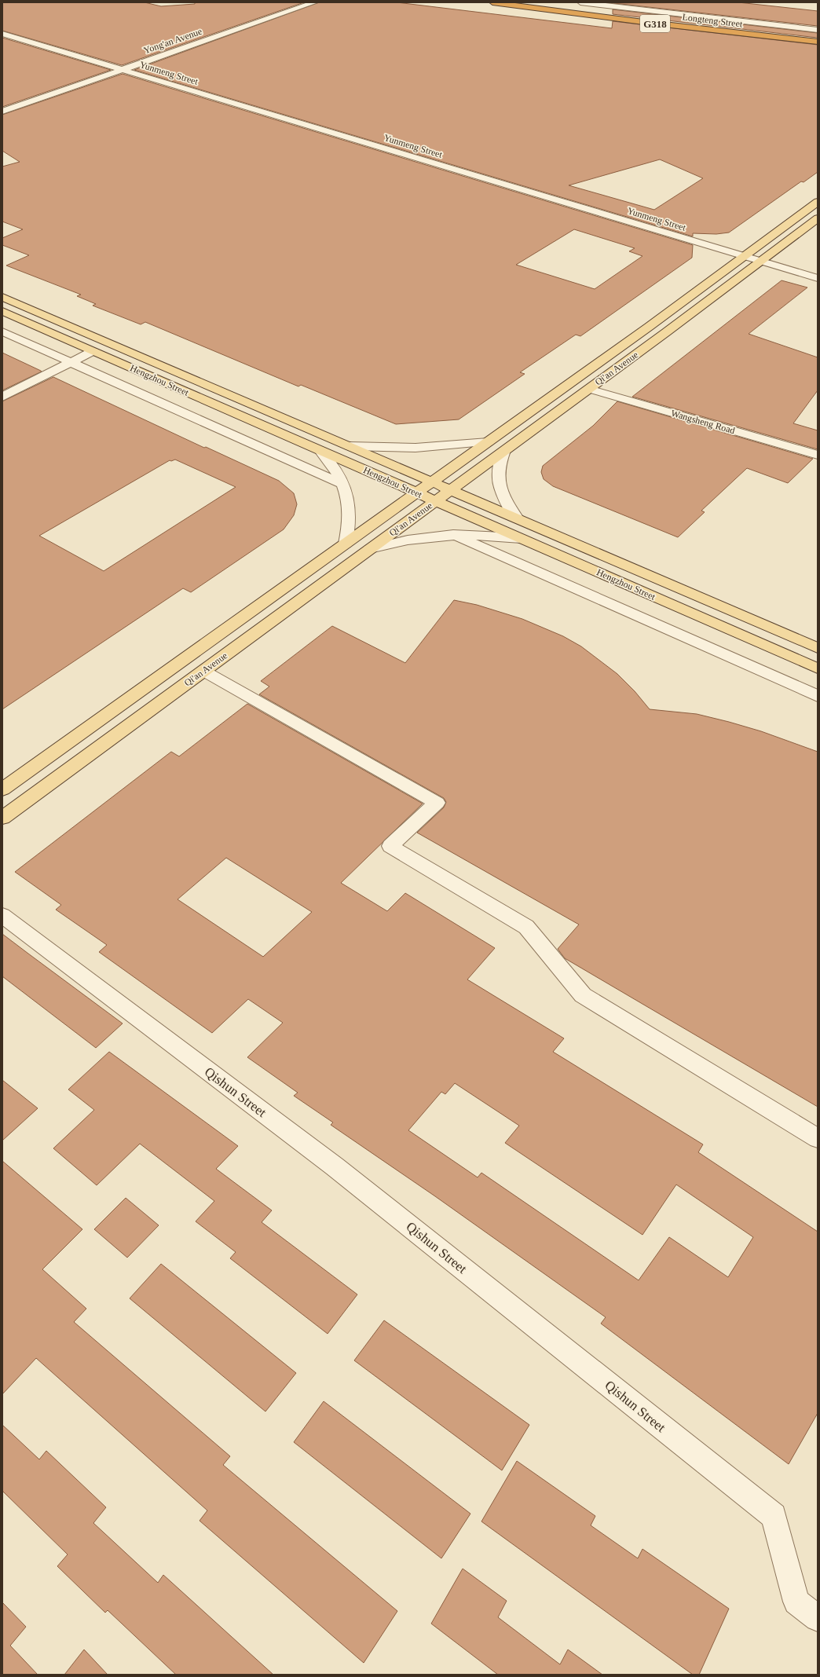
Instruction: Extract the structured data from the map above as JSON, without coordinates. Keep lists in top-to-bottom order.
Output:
{
  "streets": {
    "highway": ["Longteng Street", "G318"],
    "main road": ["Qi'an Avenue", "Hengzhou Street"],
    "street": [
      "Yong'an Avenue",
      "Yunmeng Street",
      "Wangsheng Road",
      "Qishun Street"
    ]
  },
  "crossings": [
    ["Yong'an Avenue", "Yunmeng Street"],
    ["Yunmeng Street", "Qi'an Avenue"],
    ["Qi'an Avenue", "Hengzhou Street"],
    ["Qi'an Avenue", "Wangsheng Road"]
  ]
}
